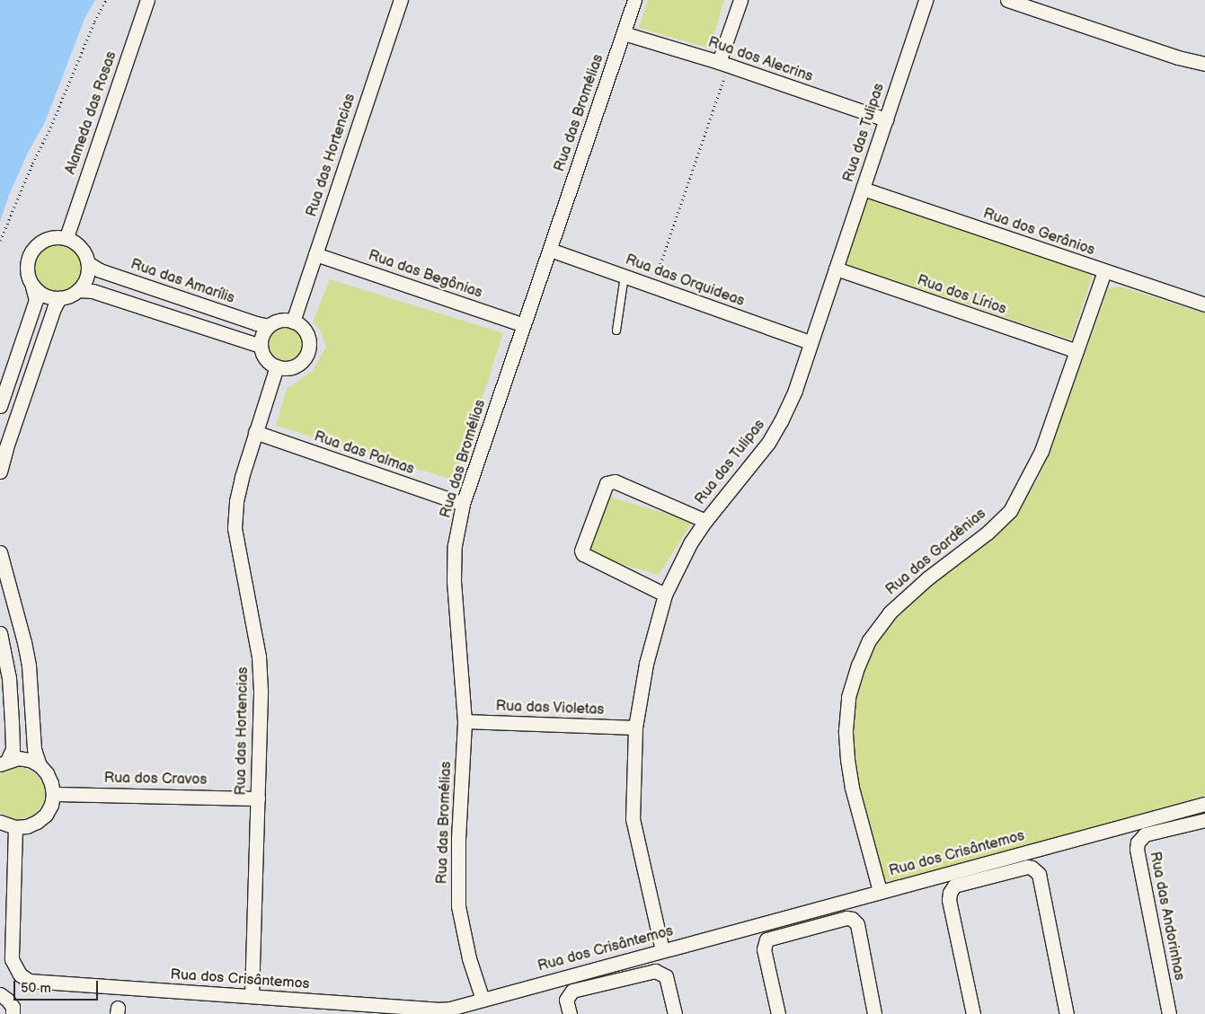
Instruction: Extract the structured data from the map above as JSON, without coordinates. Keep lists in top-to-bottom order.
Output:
{
  "streets": {
    "street": [
      "Rua dos Alecrins",
      "Alameda das Rosas",
      "Rua das Bromélias",
      "Rua das Tulipas",
      "Rua das Hortencias",
      "Rua dos Gerânios",
      "Rua das Begônias",
      "Rua das Orquideas",
      "Rua das Amarílis",
      "Rua dos Lírios",
      "Rua das Palmas",
      "Rua das Gardênias",
      "Rua das Violetas",
      "Rua dos Cravos",
      "Rua dos Crisântemos",
      "Rua das Andorinhas"
    ]
  },
  "crossings": [
    ["Rua dos Alecrins", "Rua das Bromélias"],
    ["Rua dos Alecrins", "Rua das Tulipas"],
    ["Alameda das Rosas", "Rua das Amarílis"],
    ["Rua das Bromélias", "Rua das Begônias"],
    ["Rua das Bromélias", "Rua das Orquideas"],
    ["Rua das Bromélias", "Rua das Palmas"],
    ["Rua das Bromélias", "Rua das Violetas"],
    ["Rua das Bromélias", "Rua dos Crisântemos"],
    ["Rua das Tulipas", "Rua dos Gerânios"],
    ["Rua das Tulipas", "Rua das Orquideas"],
    ["Rua das Tulipas", "Rua dos Lírios"],
    ["Rua das Tulipas", "Rua das Violetas"],
    ["Rua das Tulipas", "Rua dos Crisântemos"],
    ["Rua das Hortencias", "Rua das Begônias"],
    ["Rua das Hortencias", "Rua das Amarílis"],
    ["Rua das Hortencias", "Rua das Palmas"],
    ["Rua das Hortencias", "Rua dos Cravos"],
    ["Rua das Hortencias", "Rua dos Crisântemos"],
    ["Rua dos Gerânios", "Rua das Gardênias"],
    ["Rua dos Lírios", "Rua das Gardênias"],
    ["Rua das Gardênias", "Rua dos Crisântemos"]
  ],
  "scale_bar": "50 m"
}
